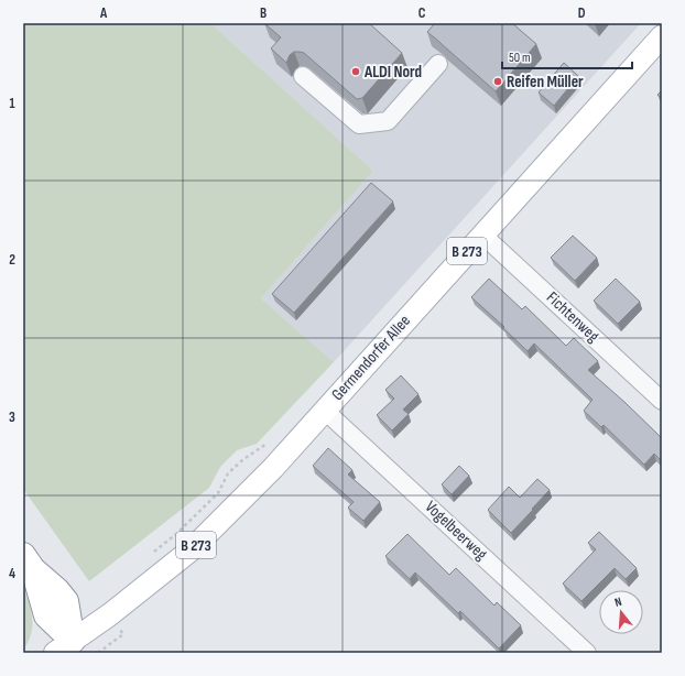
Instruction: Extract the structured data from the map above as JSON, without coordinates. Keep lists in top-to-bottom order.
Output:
{
  "streets": {
    "main road": ["B 273", "Germendorfer Allee"],
    "street": ["Fichtenweg", "Vogelbeerweg"]
  },
  "crossings": [
    ["Fichtenweg", "Germendorfer Allee"],
    ["Germendorfer Allee", "Vogelbeerweg"]
  ],
  "places": ["ALDI Nord", "Reifen Müller"],
  "scale_bar": "50 m",
  "north": "top",
  "grid": {
    "columns": [
      "A",
      "B",
      "C",
      "D"
    ],
    "rows": [
      "1",
      "2",
      "3",
      "4"
    ]
  }
}
